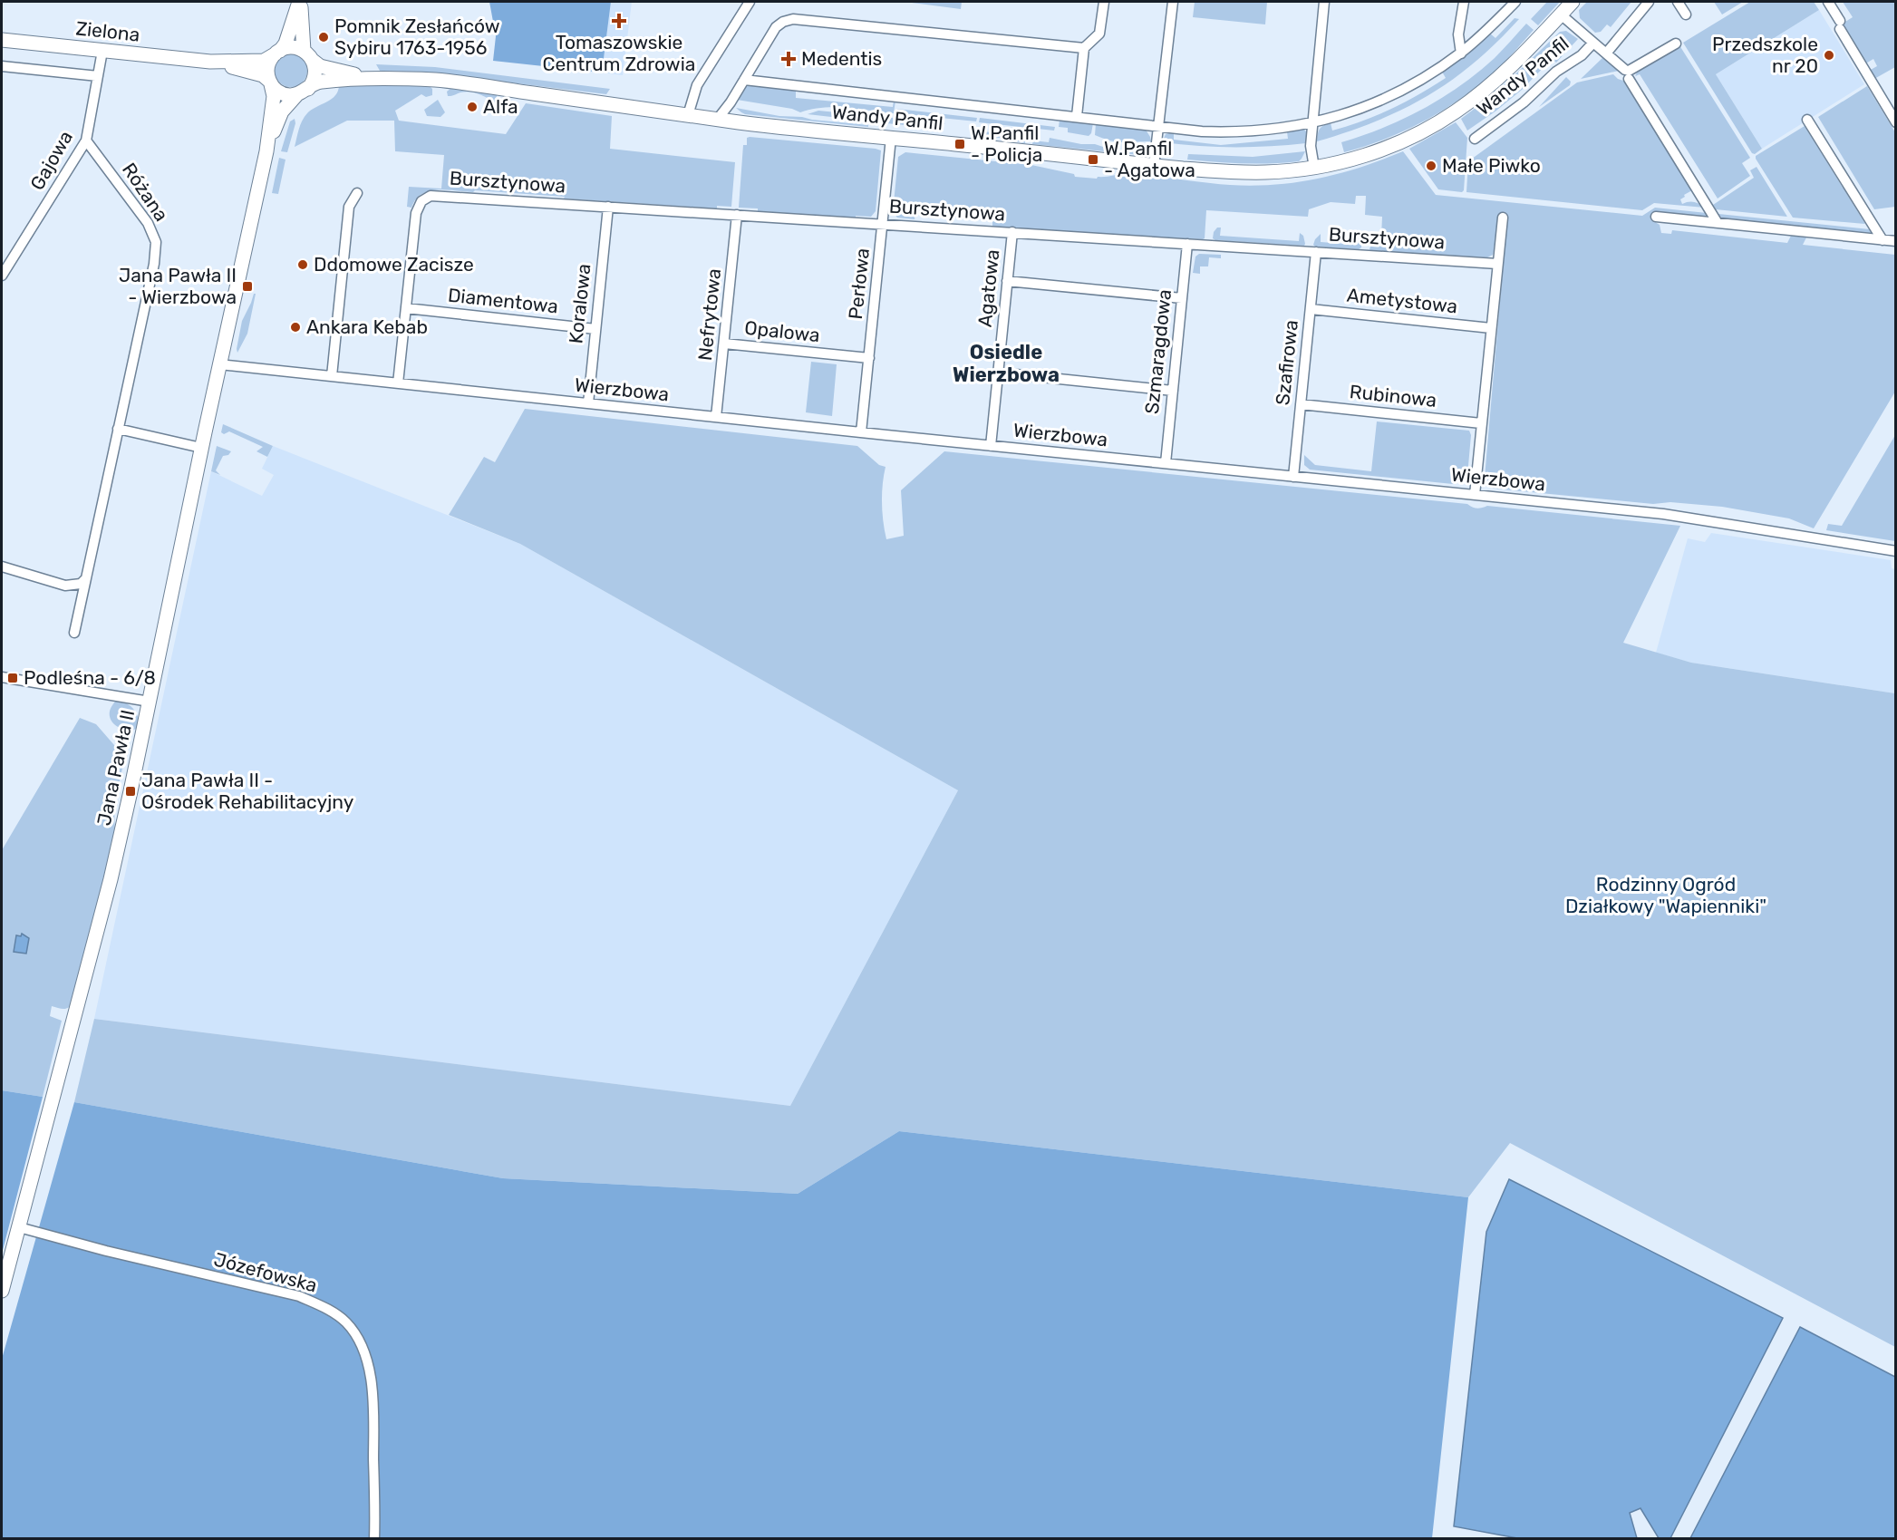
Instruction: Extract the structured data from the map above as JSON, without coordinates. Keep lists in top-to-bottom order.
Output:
{
  "streets": {
    "street": [
      "Zielona",
      "Wandy Panfil",
      "Gajowa",
      "Bursztynowa",
      "Różana",
      "Perłowa",
      "Agatowa",
      "Diamentowa",
      "Ametystowa",
      "Koralowa",
      "Nefrytowa",
      "Opalowa",
      "Szmaragdowa",
      "Szafirowa",
      "Wierzbowa",
      "Rubinowa",
      "Jana Pawła II",
      "Józefowska"
    ]
  },
  "crossings": [
    ["Zielona", "Wandy Panfil"],
    ["Zielona", "Gajowa"],
    ["Zielona", "Jana Pawła II"],
    ["Wandy Panfil", "Perłowa"],
    ["Wandy Panfil", "Jana Pawła II"],
    ["Gajowa", "Różana"],
    ["Bursztynowa", "Perłowa"],
    ["Bursztynowa", "Agatowa"],
    ["Bursztynowa", "Diamentowa"],
    ["Bursztynowa", "Koralowa"],
    ["Bursztynowa", "Nefrytowa"],
    ["Bursztynowa", "Szmaragdowa"],
    ["Bursztynowa", "Szafirowa"],
    ["Bursztynowa", "Wierzbowa"],
    ["Perłowa", "Opalowa"],
    ["Perłowa", "Wierzbowa"],
    ["Agatowa", "Wierzbowa"],
    ["Diamentowa", "Koralowa"],
    ["Ametystowa", "Szafirowa"],
    ["Koralowa", "Wierzbowa"],
    ["Nefrytowa", "Opalowa"],
    ["Nefrytowa", "Wierzbowa"],
    ["Szmaragdowa", "Wierzbowa"],
    ["Szafirowa", "Wierzbowa"],
    ["Szafirowa", "Rubinowa"],
    ["Wierzbowa", "Jana Pawła II"],
    ["Jana Pawła II", "Józefowska"]
  ],
  "districts": ["Osiedle Wierzbowa"],
  "parks": ["Rodzinny Ogród Działkowy \"Wapienniki\""],
  "places": {
    "health": ["Tomaszowskie Centrum Zdrowia", "Medentis"],
    "other": [
      "Pomnik Zesłańców Sybiru 1763-1956",
      "Przedszkole nr 20",
      "Alfa",
      "Małe Piwko",
      "Ddomowe Zacisze",
      "Ankara Kebab"
    ],
    "transit": [
      "W.Panfil - Policja",
      "W.Panfil - Agatowa",
      "Jana Pawła II - Wierzbowa",
      "Podleśna - 6/8",
      "Jana Pawła II - Ośrodek Rehabilitacyjny"
    ]
  }
}
